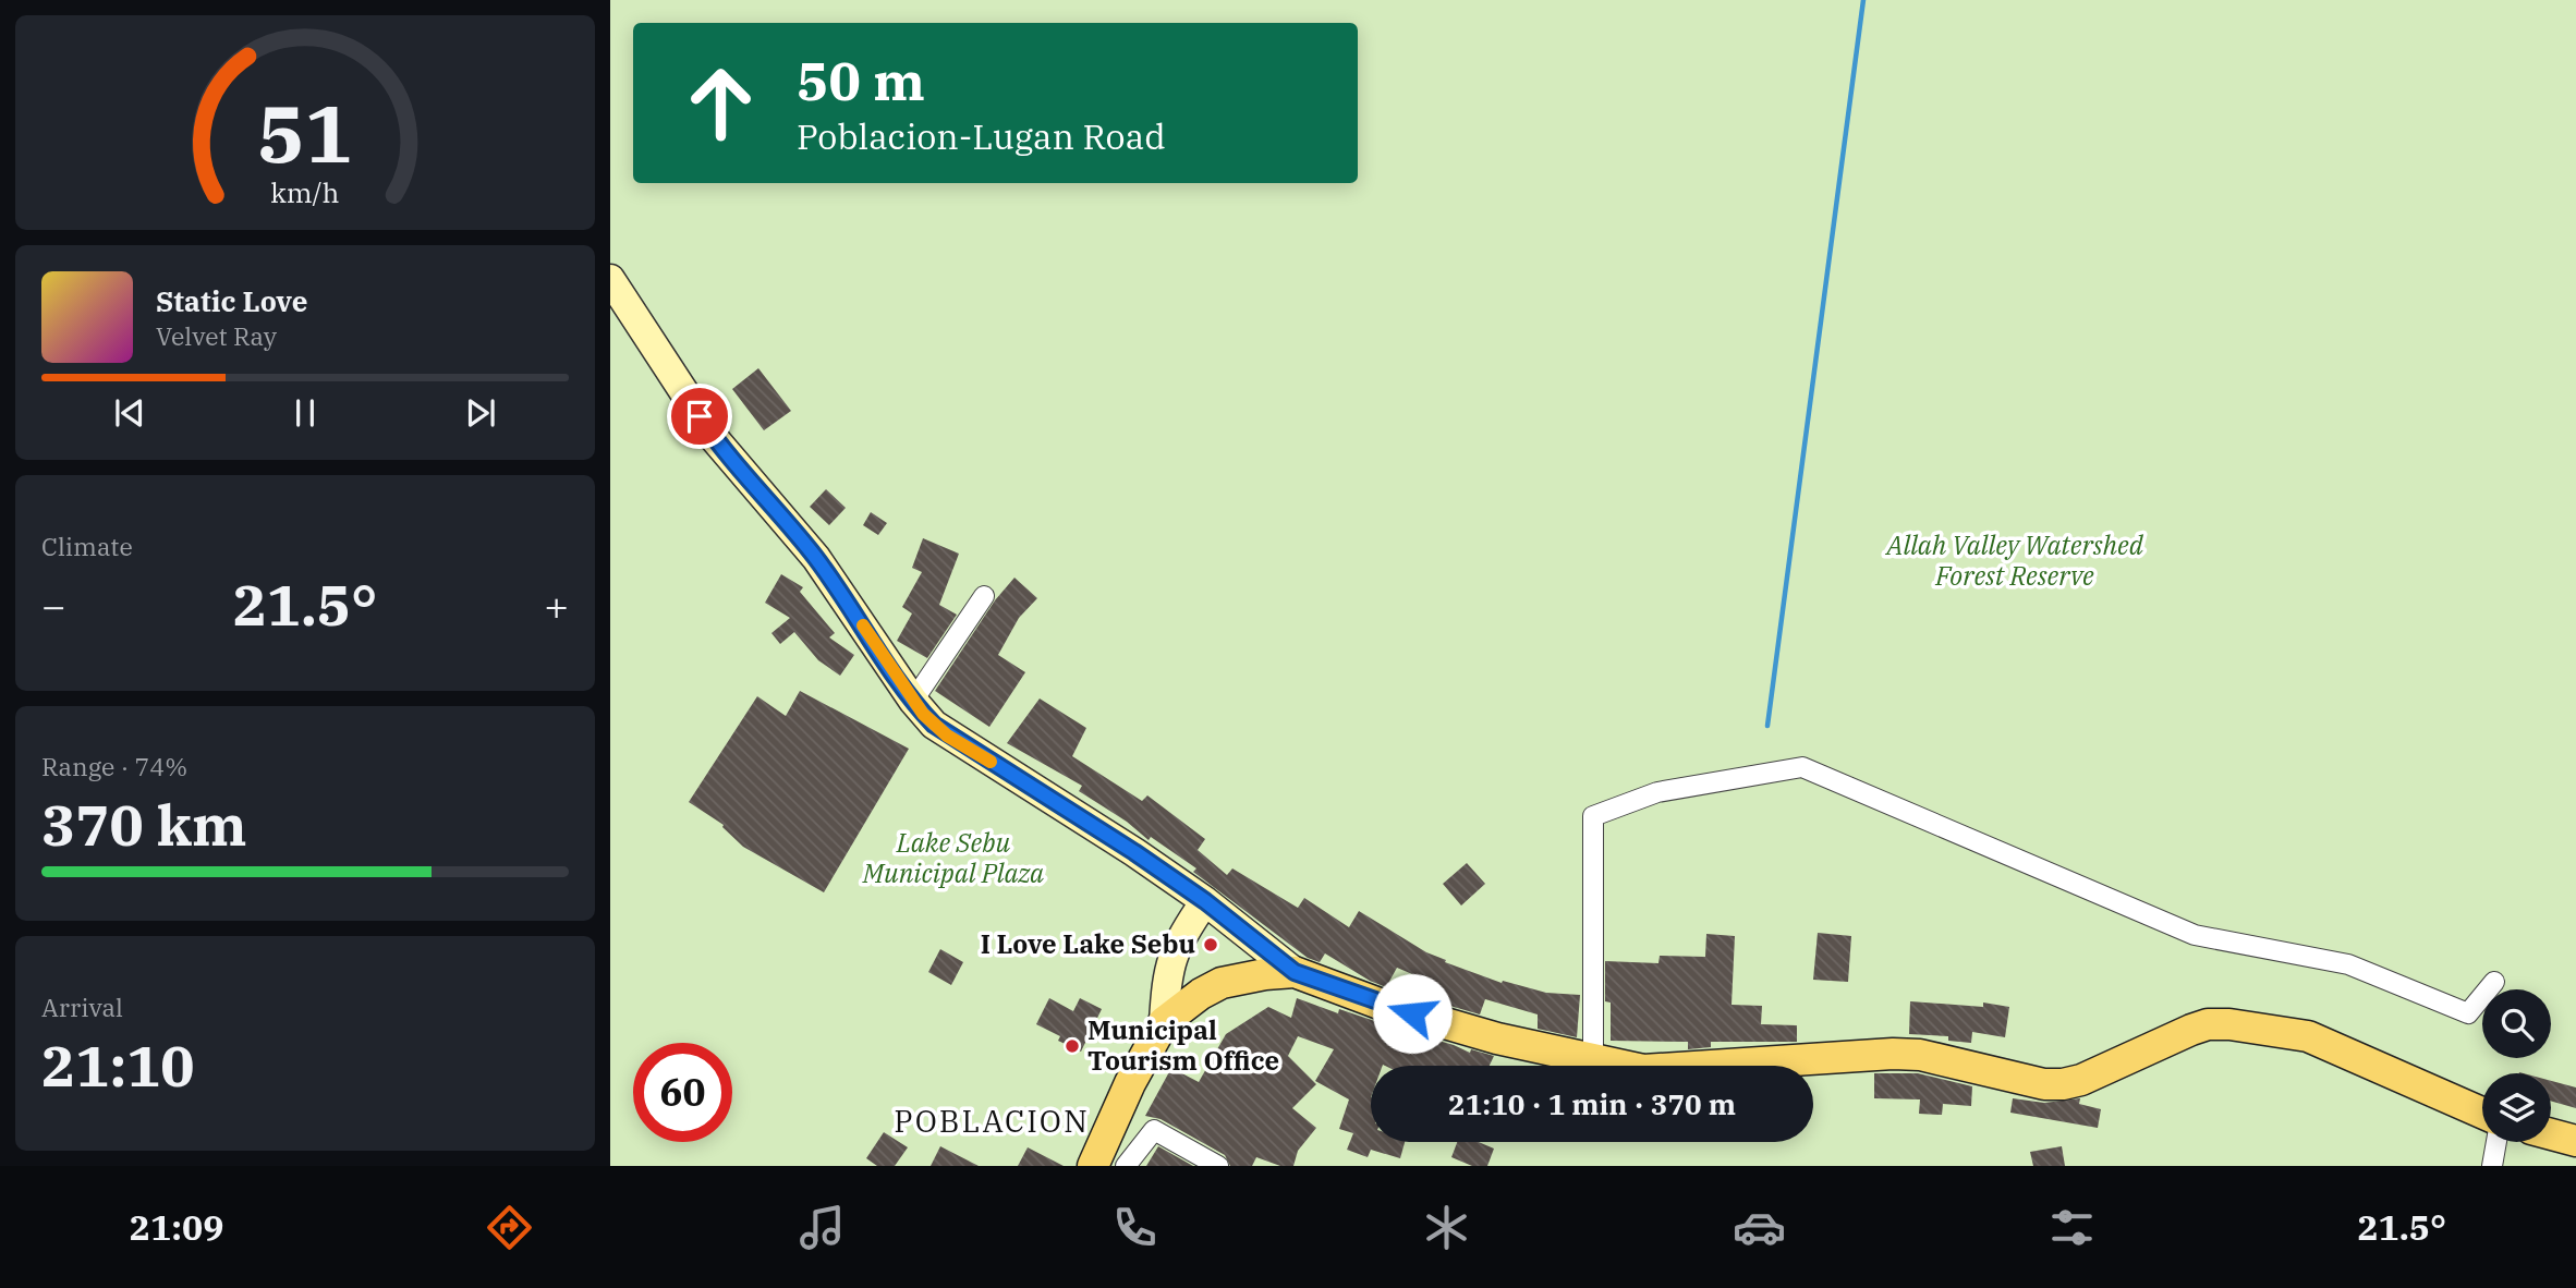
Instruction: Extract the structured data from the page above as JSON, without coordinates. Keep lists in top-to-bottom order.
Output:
{
  "districts": ["POBLACION"],
  "parks": ["Allah Valley Watershed Forest Reserve", "Lake Sebu Municipal Plaza"],
  "places": ["I Love Lake Sebu", "Municipal Tourism Office"],
  "page": {
    "turn": ["50 m", "Poblacion-Lugan Road"],
    "song": ["Static Love", "Velvet Ray"],
    "tile": [
      "Climate",
      ["Range · 74%", "370 km"],
      ["Arrival", "21:10"]
    ],
    "heat": ["−", "21.5°", "+"],
    "limit": "60",
    "trip": "21:10 · 1 min · 370 m",
    "tabs": ["21:09", "21.5°"],
    "gauge": ["51", "km/h"]
  }
}
